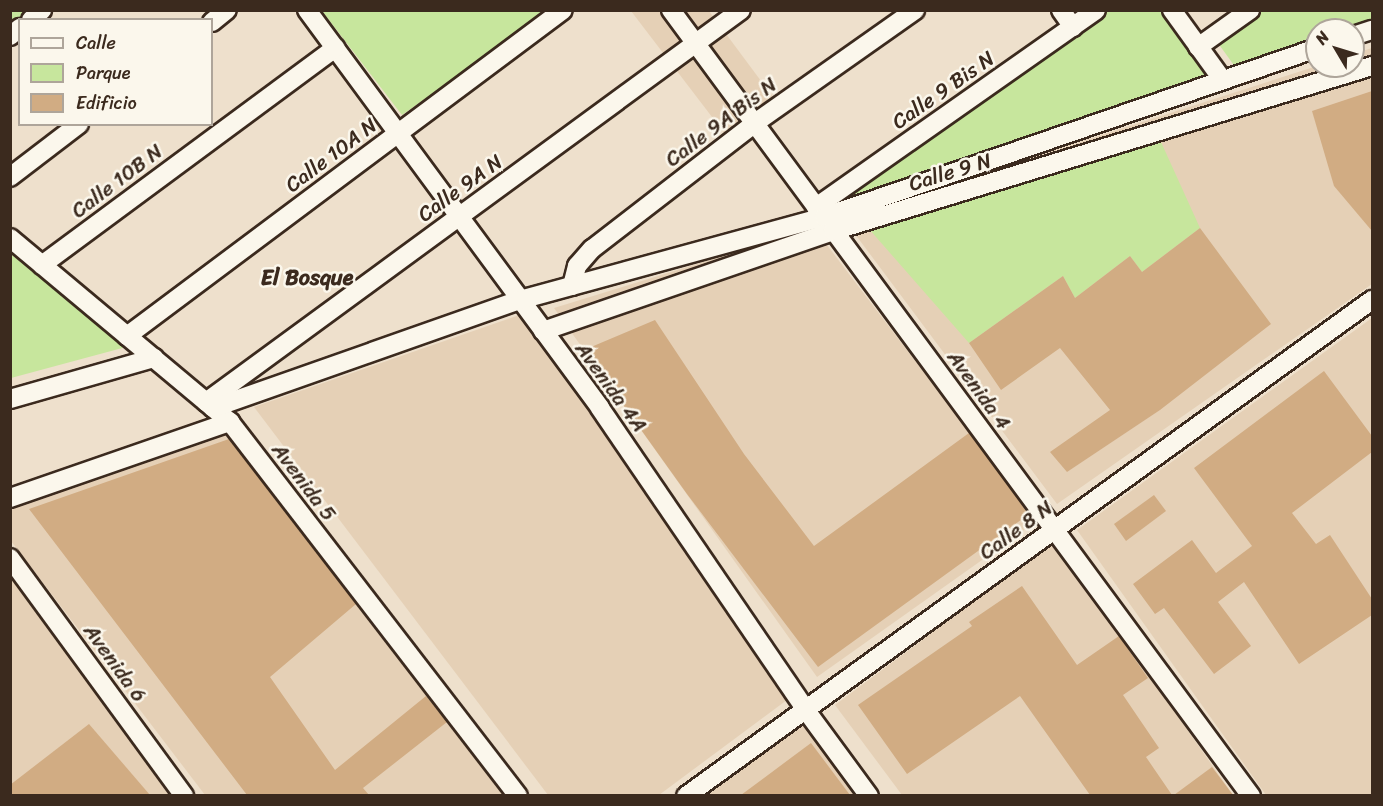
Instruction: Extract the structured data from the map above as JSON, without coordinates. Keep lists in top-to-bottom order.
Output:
{
  "streets": {
    "street": [
      "Calle 9 Bis N",
      "Calle 9A Bis N",
      "Calle 10A N",
      "Calle 9 N",
      "Calle 10B N",
      "Calle 9A N",
      "Avenida 4A",
      "Avenida 4",
      "Avenida 5",
      "Calle 8 N",
      "Avenida 6"
    ]
  },
  "crossings": [
    ["Calle 9 Bis N", "Calle 9 N"],
    ["Calle 9 Bis N", "Avenida 4"],
    ["Calle 9A Bis N", "Calle 9 N"],
    ["Calle 9A Bis N", "Avenida 4"],
    ["Calle 10A N", "Avenida 4A"],
    ["Calle 10A N", "Avenida 5"],
    ["Calle 9 N", "Calle 9A N"],
    ["Calle 9 N", "Avenida 4A"],
    ["Calle 9 N", "Avenida 4"],
    ["Calle 9 N", "Avenida 5"],
    ["Calle 10B N", "Avenida 4A"],
    ["Calle 10B N", "Avenida 5"],
    ["Calle 9A N", "Avenida 4A"],
    ["Calle 9A N", "Avenida 4"],
    ["Calle 9A N", "Avenida 5"],
    ["Avenida 4A", "Calle 8 N"],
    ["Avenida 4", "Calle 8 N"]
  ],
  "districts": ["El Bosque"],
  "legend": ["Calle", "Parque", "Edificio"],
  "north": "top left"
}
